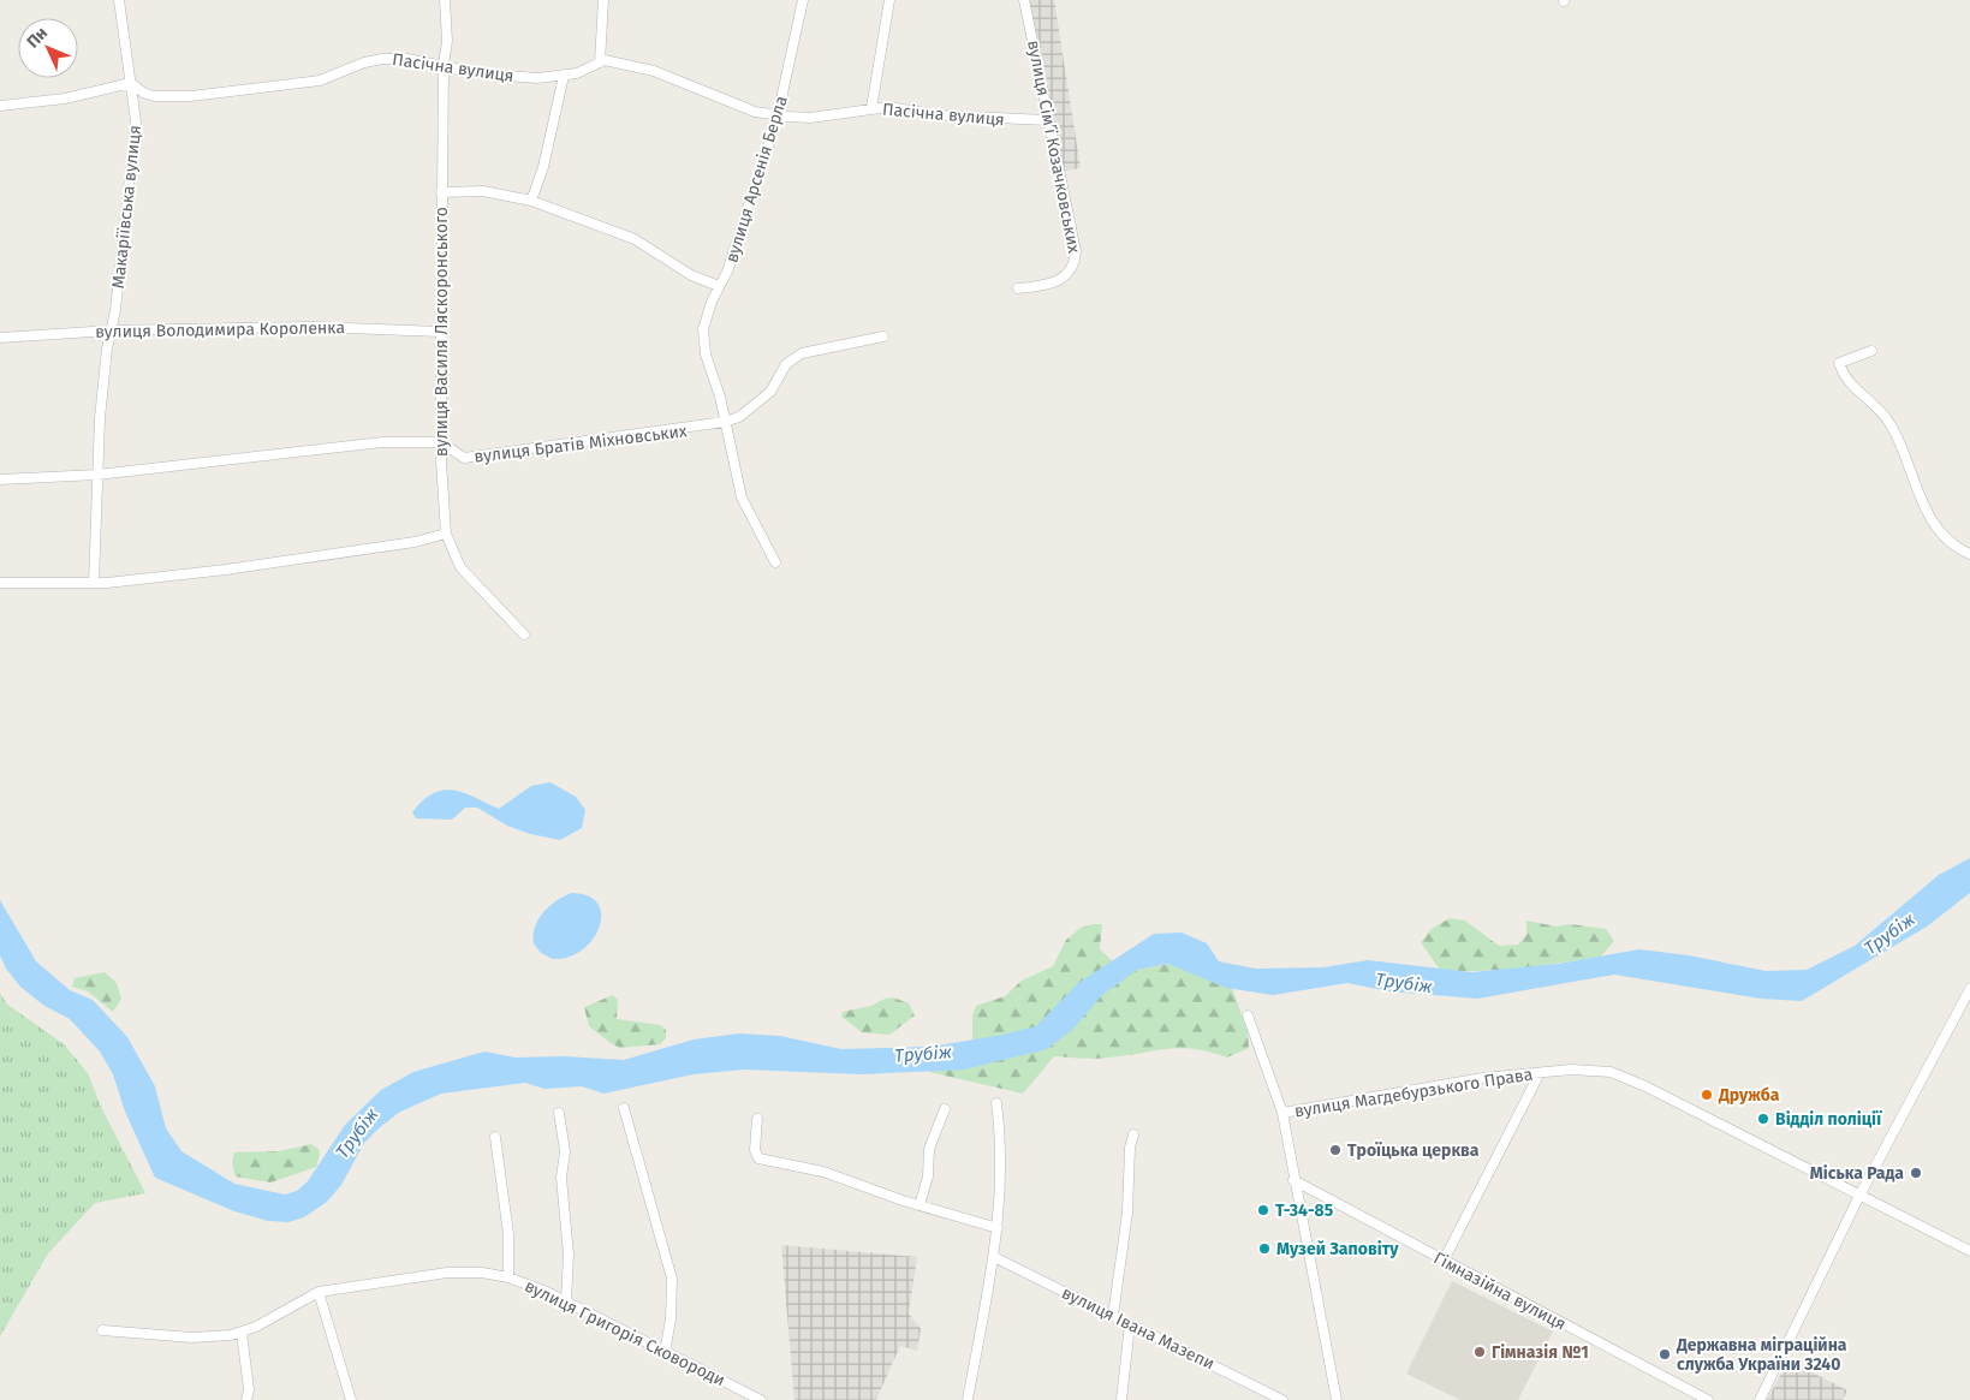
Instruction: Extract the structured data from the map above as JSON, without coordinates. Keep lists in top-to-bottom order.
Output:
{
  "streets": {
    "street": [
      "Пасічна вулиця",
      "вулиця Сімʼї Козачковських",
      "вулиця Арсенія Берла",
      "Макаріївська вулиця",
      "вулиця Володимира Короленка",
      "вулиця Василя Ляскоронського",
      "вулиця Братів Міхновських",
      "вулиця Магдебурзького Права",
      "Гімназійна вулиця",
      "вулиця Івана Мазепи",
      "вулиця Григорія Сковороди"
    ]
  },
  "crossings": [
    ["Пасічна вулиця", "вулиця Сімʼї Козачковських"],
    ["Пасічна вулиця", "вулиця Арсенія Берла"],
    ["Пасічна вулиця", "Макаріївська вулиця"],
    ["Пасічна вулиця", "вулиця Василя Ляскоронського"],
    ["вулиця Арсенія Берла", "вулиця Братів Міхновських"],
    ["Макаріївська вулиця", "вулиця Володимира Короленка"],
    ["вулиця Володимира Короленка", "вулиця Василя Ляскоронського"],
    ["вулиця Василя Ляскоронського", "вулиця Братів Міхновських"]
  ],
  "water": ["Трубіж"],
  "places": [
    "Дружба",
    "Відділ поліції",
    "Троїцька церква",
    "Міська Рада",
    "Т-34-85",
    "Музей Заповіту",
    "Гімназія №1",
    "Державна міграційна служба України 3240"
  ],
  "north": "top left"
}
